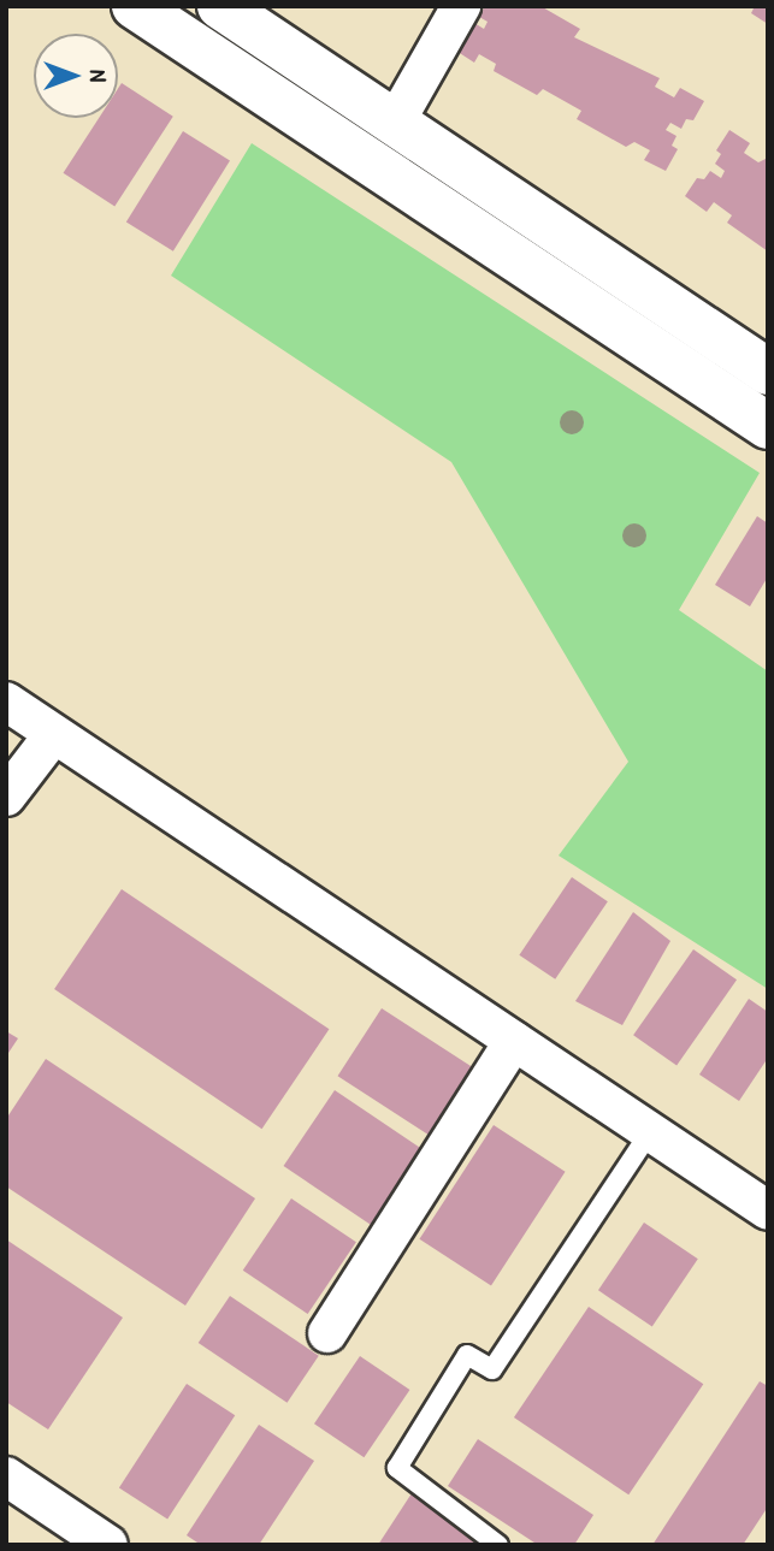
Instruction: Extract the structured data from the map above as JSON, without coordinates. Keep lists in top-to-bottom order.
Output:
{
  "north": "right"
}
